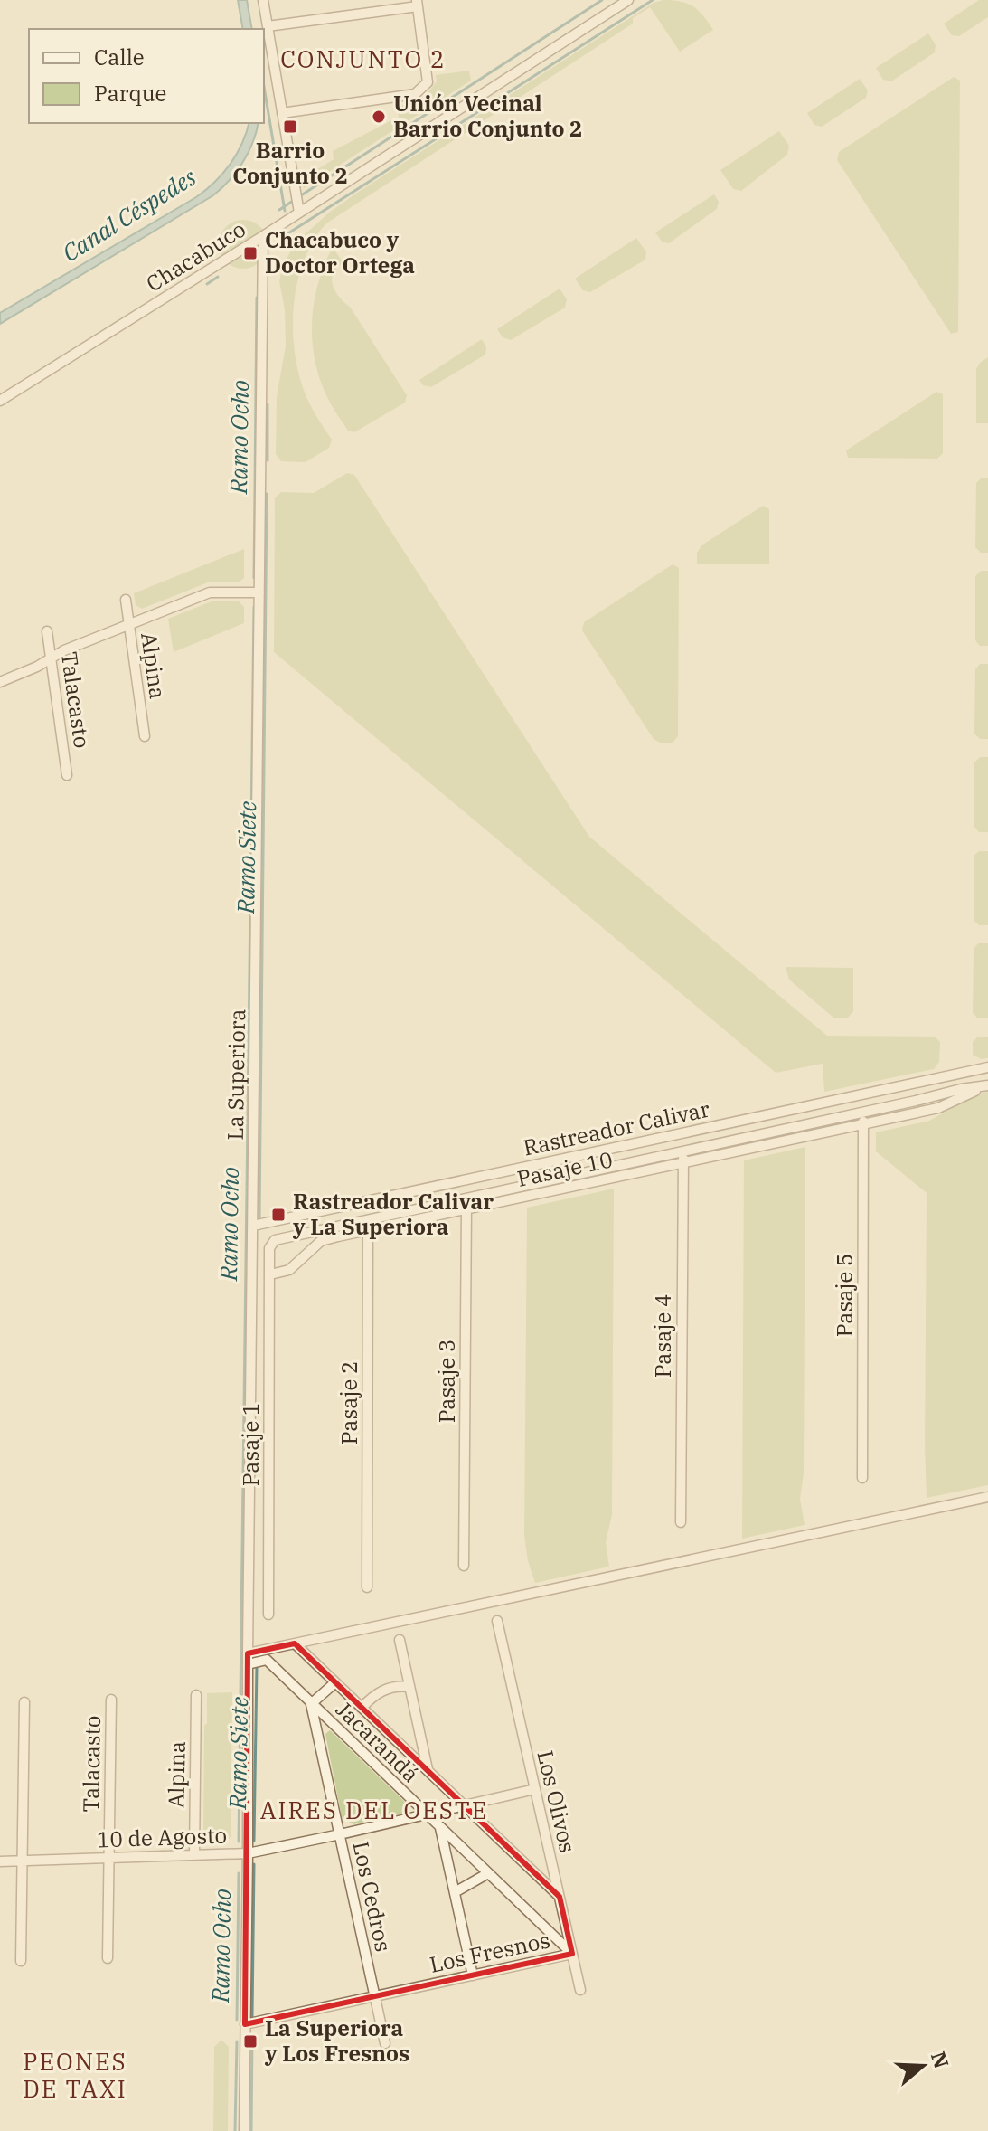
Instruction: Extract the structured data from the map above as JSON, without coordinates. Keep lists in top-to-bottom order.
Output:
{
  "streets": {
    "street": [
      "Chacabuco",
      "Alpina",
      "Talacasto",
      "La Superiora",
      "Rastreador Calivar",
      "Pasaje 10",
      "Pasaje 5",
      "Pasaje 4",
      "Pasaje 3",
      "Pasaje 2",
      "Pasaje 1",
      "Jacarandá",
      "Los Olivos",
      "10 de Agosto",
      "Los Cedros",
      "Los Fresnos"
    ]
  },
  "crossings": [
    ["Chacabuco", "La Superiora"],
    ["Alpina", "10 de Agosto"],
    ["Talacasto", "10 de Agosto"],
    ["La Superiora", "Rastreador Calivar"],
    ["La Superiora", "Jacarandá"],
    ["La Superiora", "10 de Agosto"],
    ["La Superiora", "Los Fresnos"],
    ["Pasaje 10", "Pasaje 5"],
    ["Pasaje 10", "Pasaje 4"],
    ["Pasaje 10", "Pasaje 3"],
    ["Pasaje 10", "Pasaje 2"],
    ["Pasaje 10", "Pasaje 1"],
    ["Jacarandá", "Los Olivos"],
    ["Jacarandá", "10 de Agosto"],
    ["Jacarandá", "Los Cedros"],
    ["Jacarandá", "Los Fresnos"],
    ["Los Olivos", "10 de Agosto"],
    ["Los Olivos", "Los Fresnos"],
    ["10 de Agosto", "Los Cedros"],
    ["Los Cedros", "Los Fresnos"]
  ],
  "districts": ["CONJUNTO 2", "AIRES DEL OESTE", "PEONES DE TAXI"],
  "water": ["Canal Céspedes", "Ramo Ocho", "Ramo Siete"],
  "places": {
    "other": ["Unión Vecinal Barrio Conjunto 2"],
    "transit": [
      "Barrio Conjunto 2",
      "Chacabuco y Doctor Ortega",
      "Rastreador Calivar y La Superiora",
      "La Superiora y Los Fresnos"
    ]
  },
  "legend": ["Calle", "Parque"],
  "north": "right"
}
